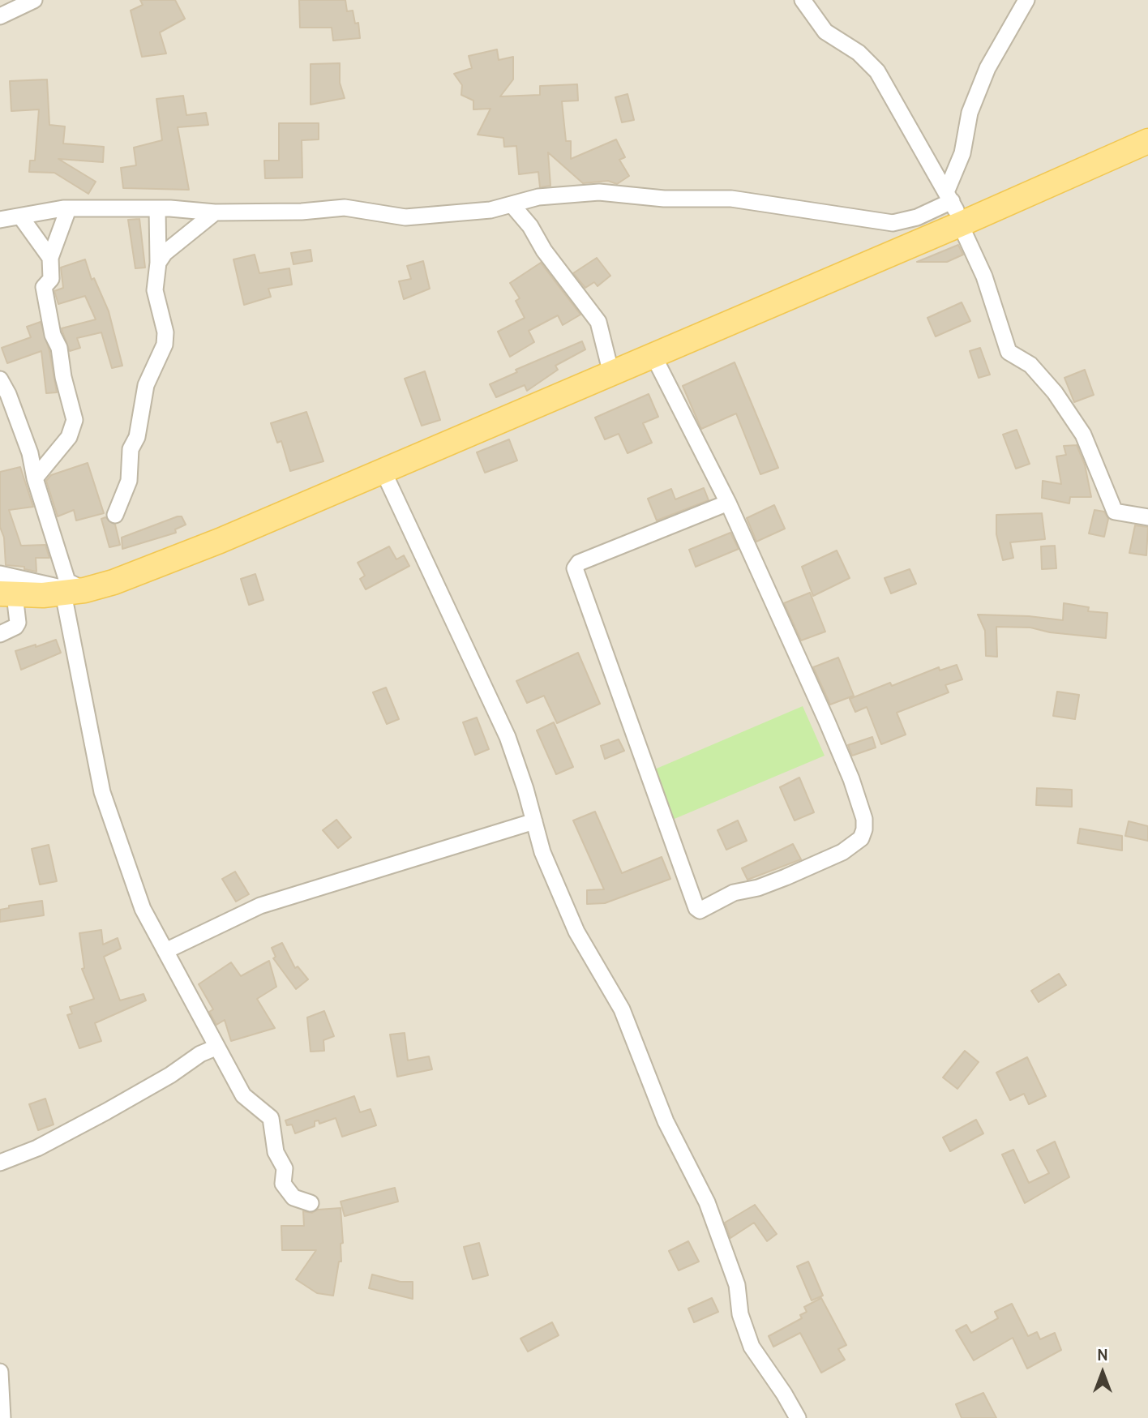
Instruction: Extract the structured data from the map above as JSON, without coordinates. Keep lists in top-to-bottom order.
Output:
{
  "north": "top"
}
